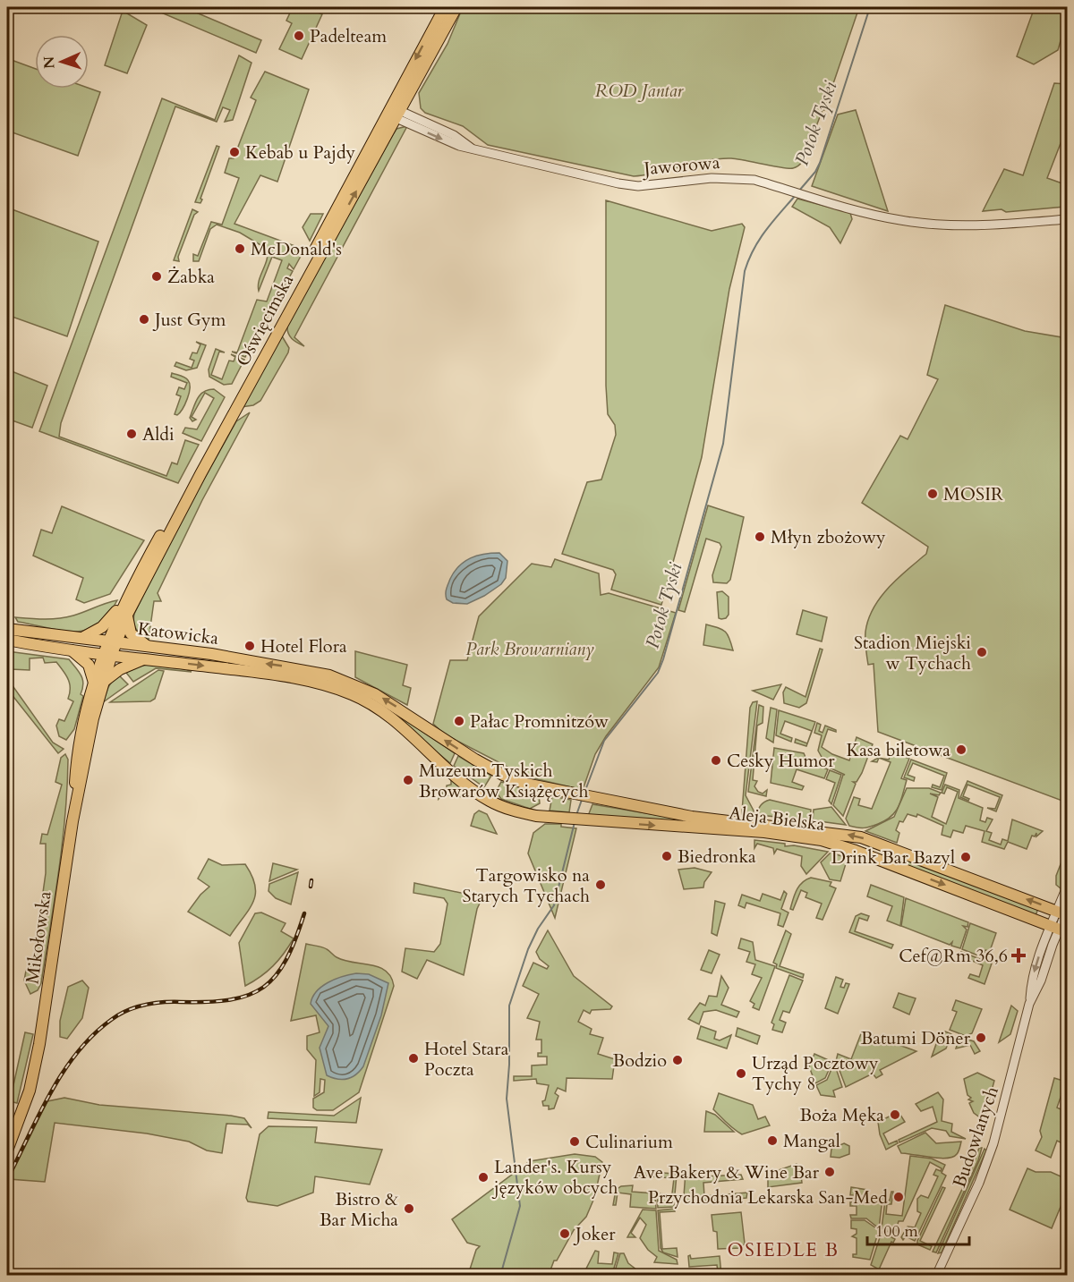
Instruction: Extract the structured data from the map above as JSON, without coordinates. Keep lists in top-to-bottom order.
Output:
{
  "streets": {
    "main road": [
      "Oświęcimska",
      "Katowicka",
      "Aleja Bielska",
      "Mikołowska"
    ],
    "street": ["Jaworowa", "Budowlanych"]
  },
  "crossings": [
    ["Jaworowa", "Oświęcimska"],
    ["Oświęcimska", "Katowicka"],
    ["Oświęcimska", "Mikołowska"],
    ["Katowicka", "Aleja Bielska"],
    ["Katowicka", "Mikołowska"],
    ["Aleja Bielska", "Budowlanych"]
  ],
  "districts": ["OSIEDLE B"],
  "water": ["Potok Tyski"],
  "parks": ["ROD Jantar", "Park Browarniany"],
  "places": {
    "other": [
      "Padelteam",
      "Kebab u Pajdy",
      "McDonald's",
      "Żabka",
      "Just Gym",
      "Aldi",
      "MOSIR",
      "Młyn zbożowy",
      "Hotel Flora",
      "Stadion Miejski w Tychach",
      "Pałac Promnitzów",
      "Kasa biletowa",
      "Cesky Humor",
      "Muzeum Tyskich Browarów Książęcych",
      "Biedronka",
      "Drink Bar Bazyl",
      "Targowisko na Starych Tychach",
      "Batumi Döner",
      "Hotel Stara Poczta",
      "Bodzio",
      "Urząd Pocztowy Tychy 8",
      "Boża Męka",
      "Mangal",
      "Culinarium",
      "Ave Bakery & Wine Bar",
      "Lander's. Kursy języków obcych",
      "Przychodnia Lekarska San-Med",
      "Bistro & Bar Micha",
      "Joker"
    ],
    "health": ["Cef@Rm 36,6"]
  },
  "scale_bar": "100 m",
  "north": "left"
}
